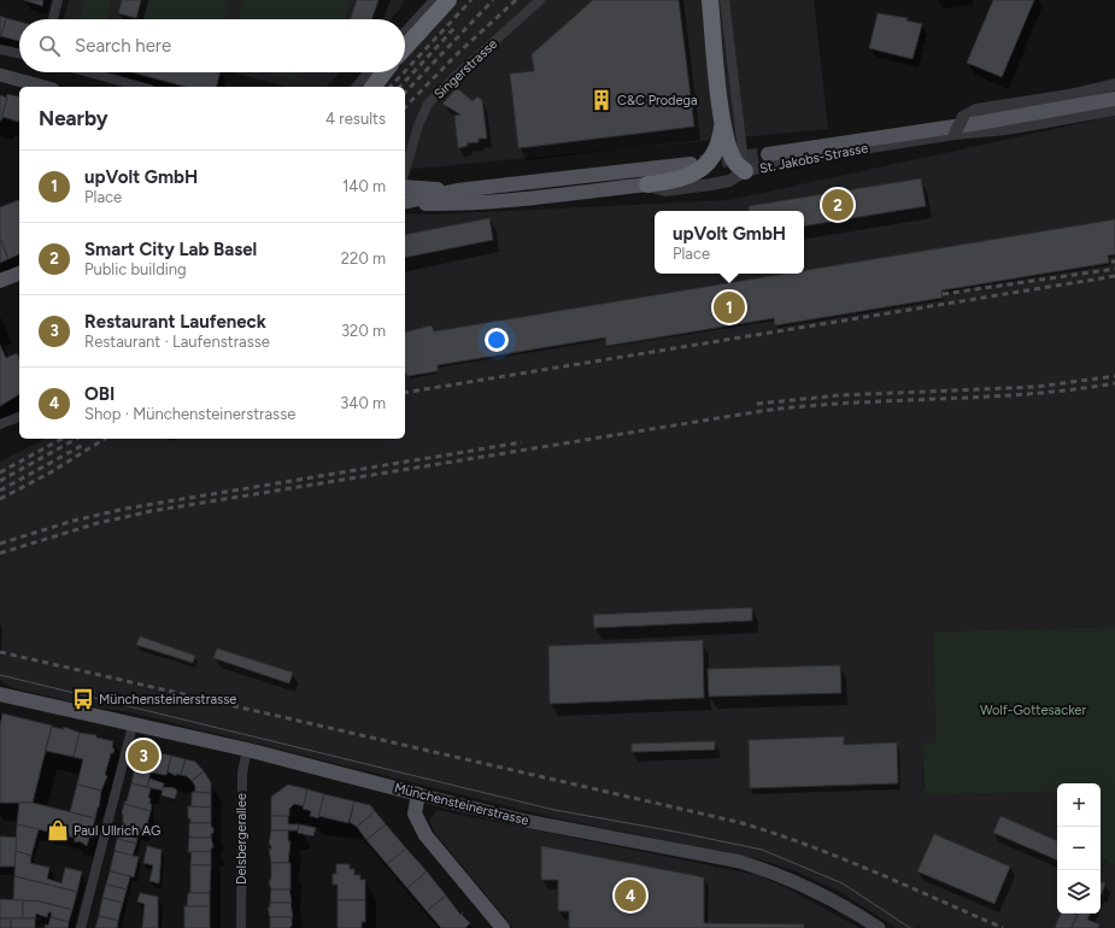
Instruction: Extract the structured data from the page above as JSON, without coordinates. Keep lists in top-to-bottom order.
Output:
{
  "streets": {
    "main road": ["St. Jakobs-Strasse", "Münchensteinerstrasse"],
    "street": ["Singerstrasse", "Delsbergerallee"]
  },
  "crossings": [
    ["Münchensteinerstrasse", "Delsbergerallee"]
  ],
  "parks": ["Wolf-Gottesacker"],
  "places": {
    "building": ["C&C Prodega"],
    "bus stop": ["Münchensteinerstrasse"],
    "shop": ["Paul Ullrich AG"]
  },
  "page": {
    "search": "Search here",
    "heading": ["Nearby", "4 results"],
    "list": [
      {
        "mark": "1",
        "name": "upVolt GmbH",
        "note": "Place",
        "value": "140 m"
      },
      {
        "mark": "2",
        "name": "Smart City Lab Basel",
        "note": "Public building",
        "value": "220 m"
      },
      {
        "mark": "3",
        "name": "Restaurant Laufeneck",
        "note": "Restaurant · Laufenstrasse",
        "value": "320 m"
      },
      {
        "mark": "4",
        "name": "OBI",
        "note": "Shop · Münchensteinerstrasse",
        "value": "340 m"
      }
    ],
    "pins": [
      "2",
      "1",
      "3",
      "4"
    ],
    "popup": ["upVolt GmbH", "Place"],
    "map_buttons": ["+", "−"]
  }
}
